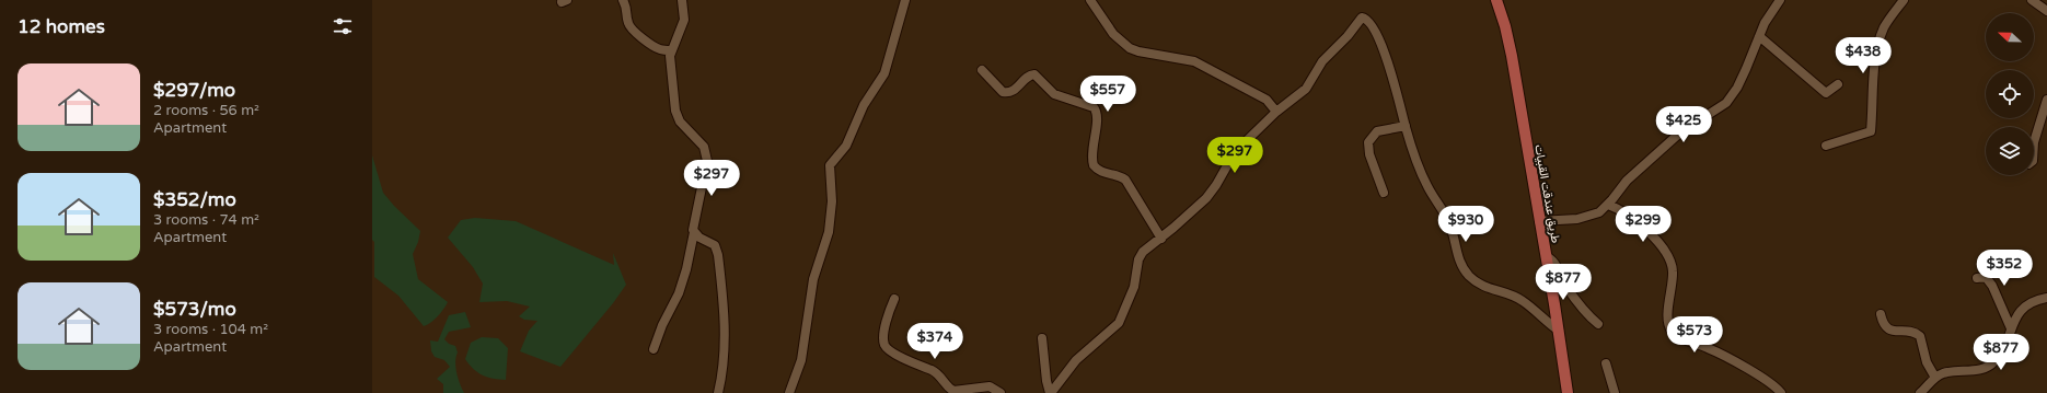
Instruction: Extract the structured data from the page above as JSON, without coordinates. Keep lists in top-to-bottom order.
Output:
{
  "streets": {
    "main road": ["طريق عندقت القبيات"]
  },
  "north": "left",
  "page": {
    "heading": "12 homes",
    "price": [
      "$438",
      "$557",
      "$425",
      "$297",
      "$297",
      "$930",
      "$299",
      "$352",
      "$877",
      "$573",
      "$374",
      "$877"
    ],
    "list": [
      {
        "name": "$297/mo",
        "note": "2 rooms · 56 m² · Apartment"
      },
      {
        "name": "$352/mo",
        "note": "3 rooms · 74 m² · Apartment"
      },
      {
        "name": "$573/mo",
        "note": "3 rooms · 104 m² · Apartment"
      }
    ]
  }
}
